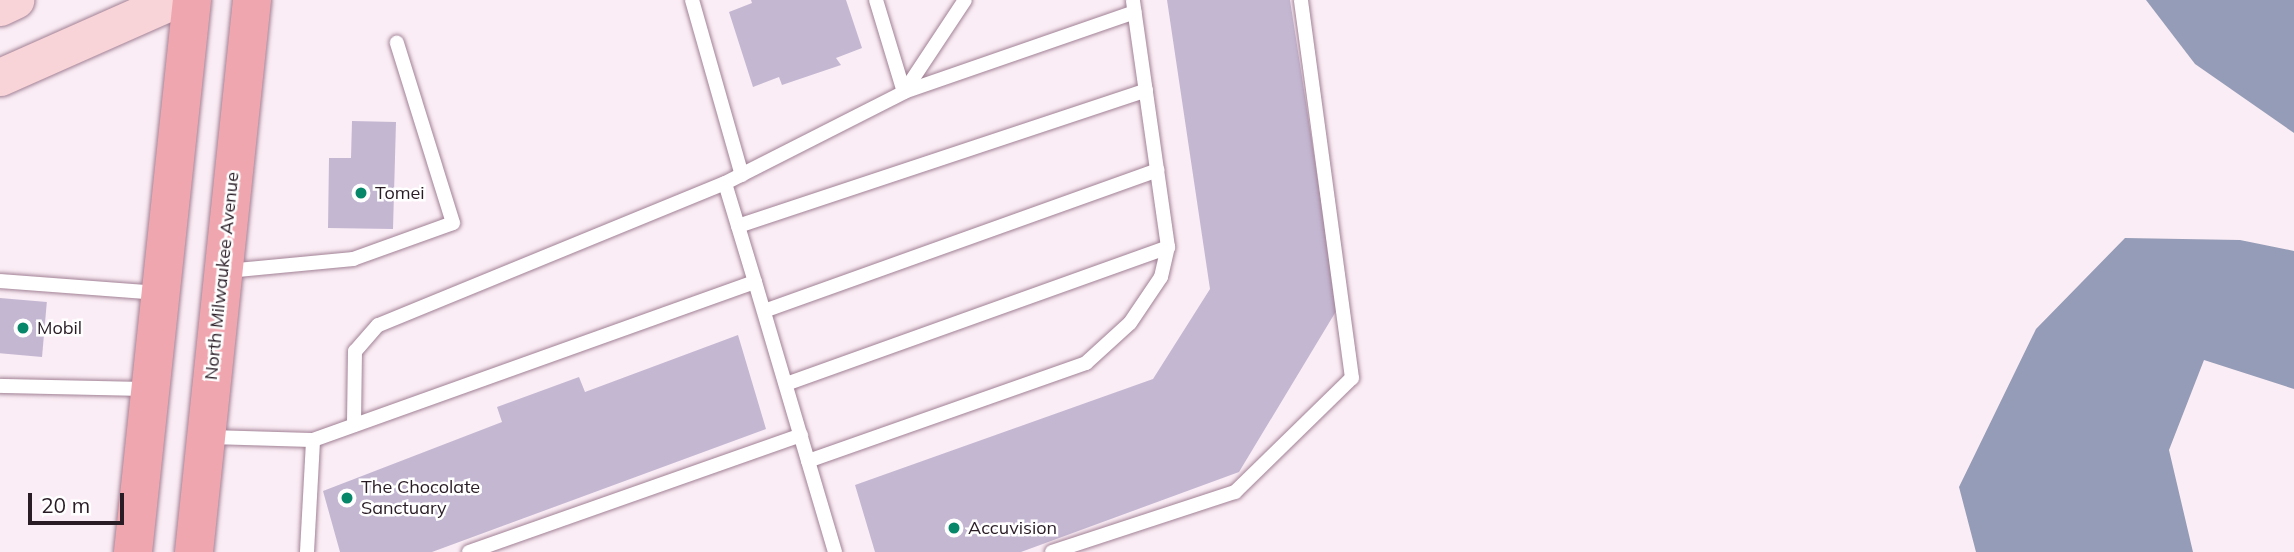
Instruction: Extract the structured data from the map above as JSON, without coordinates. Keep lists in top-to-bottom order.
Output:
{
  "streets": {
    "main road": ["North Milwaukee Avenue"]
  },
  "places": [
    "Tomei",
    "Mobil",
    "The Chocolate Sanctuary",
    "Accuvision"
  ],
  "scale_bar": "20 m"
}
